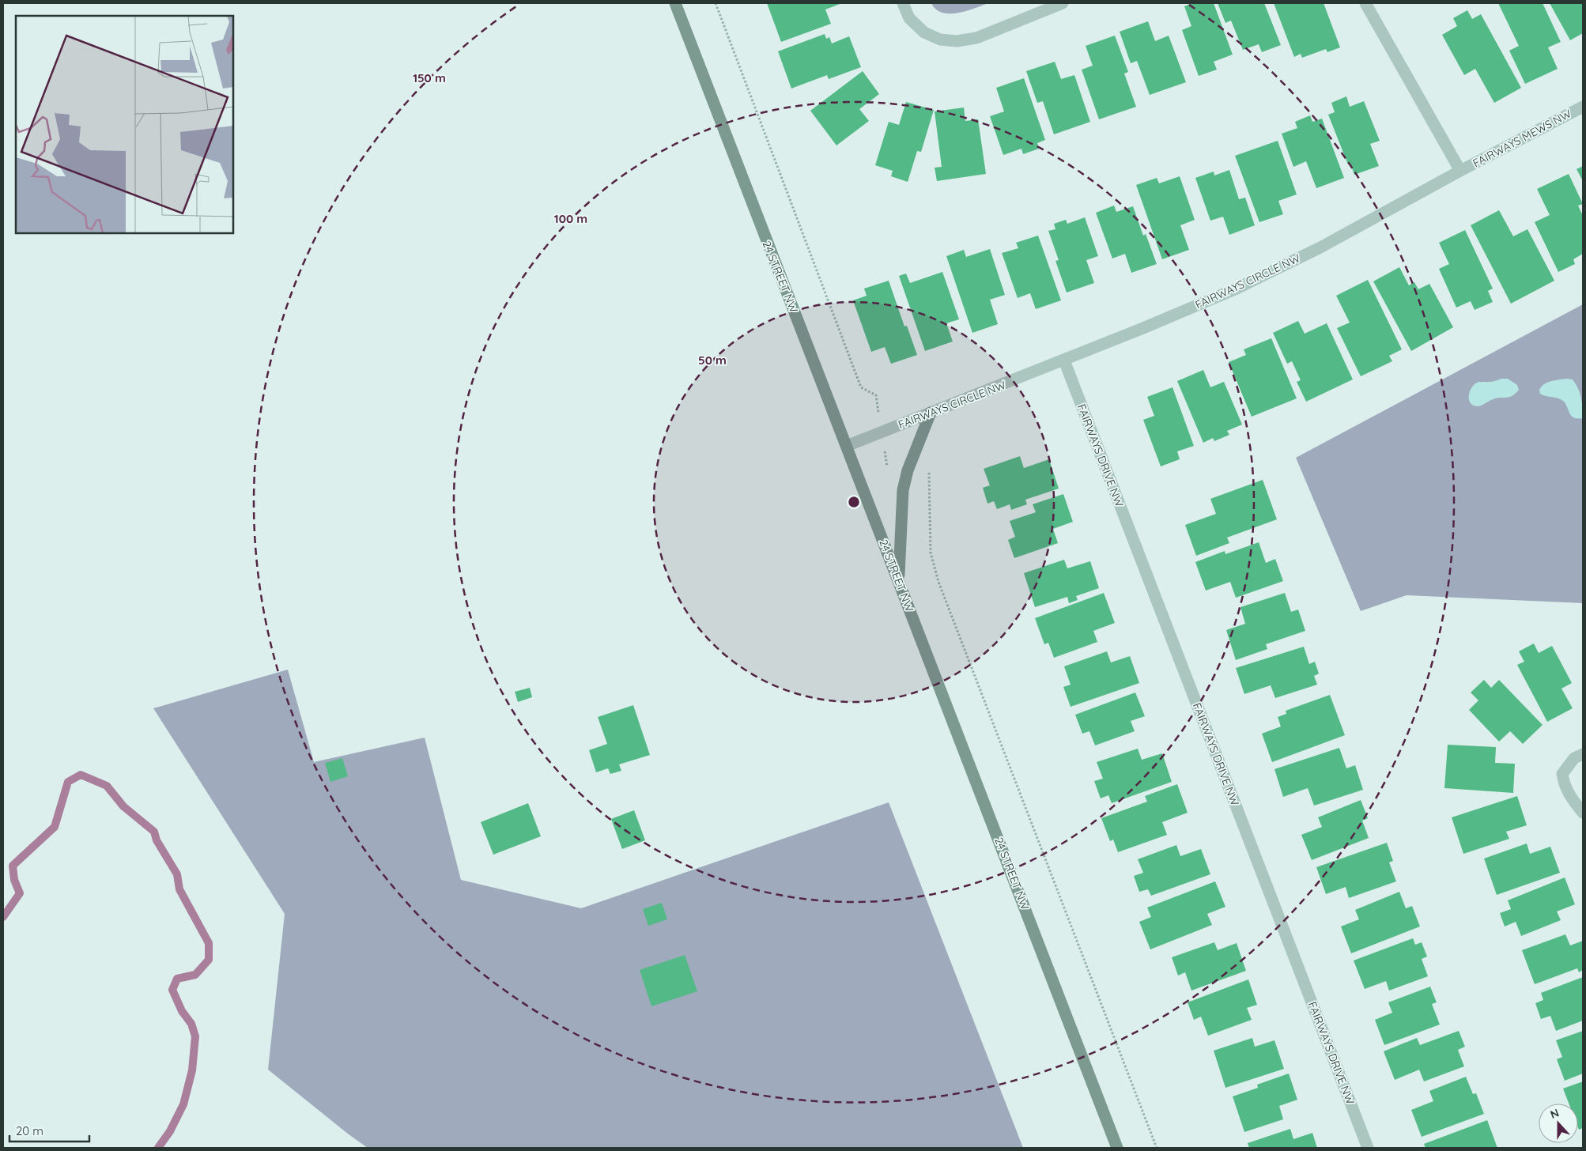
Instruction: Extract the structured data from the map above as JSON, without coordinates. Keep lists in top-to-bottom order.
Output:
{
  "streets": {
    "street": [
      "FAIRWAYS MEWS NW",
      "24 STREET NW",
      "FAIRWAYS CIRCLE NW",
      "FAIRWAYS DRIVE NW"
    ]
  },
  "crossings": [
    ["FAIRWAYS MEWS NW", "FAIRWAYS CIRCLE NW"],
    ["24 STREET NW", "FAIRWAYS CIRCLE NW"],
    ["FAIRWAYS CIRCLE NW", "FAIRWAYS DRIVE NW"]
  ],
  "scale_bar": "20 m",
  "north": "top",
  "rings": ["150 m", "100 m", "50 m"]
}
